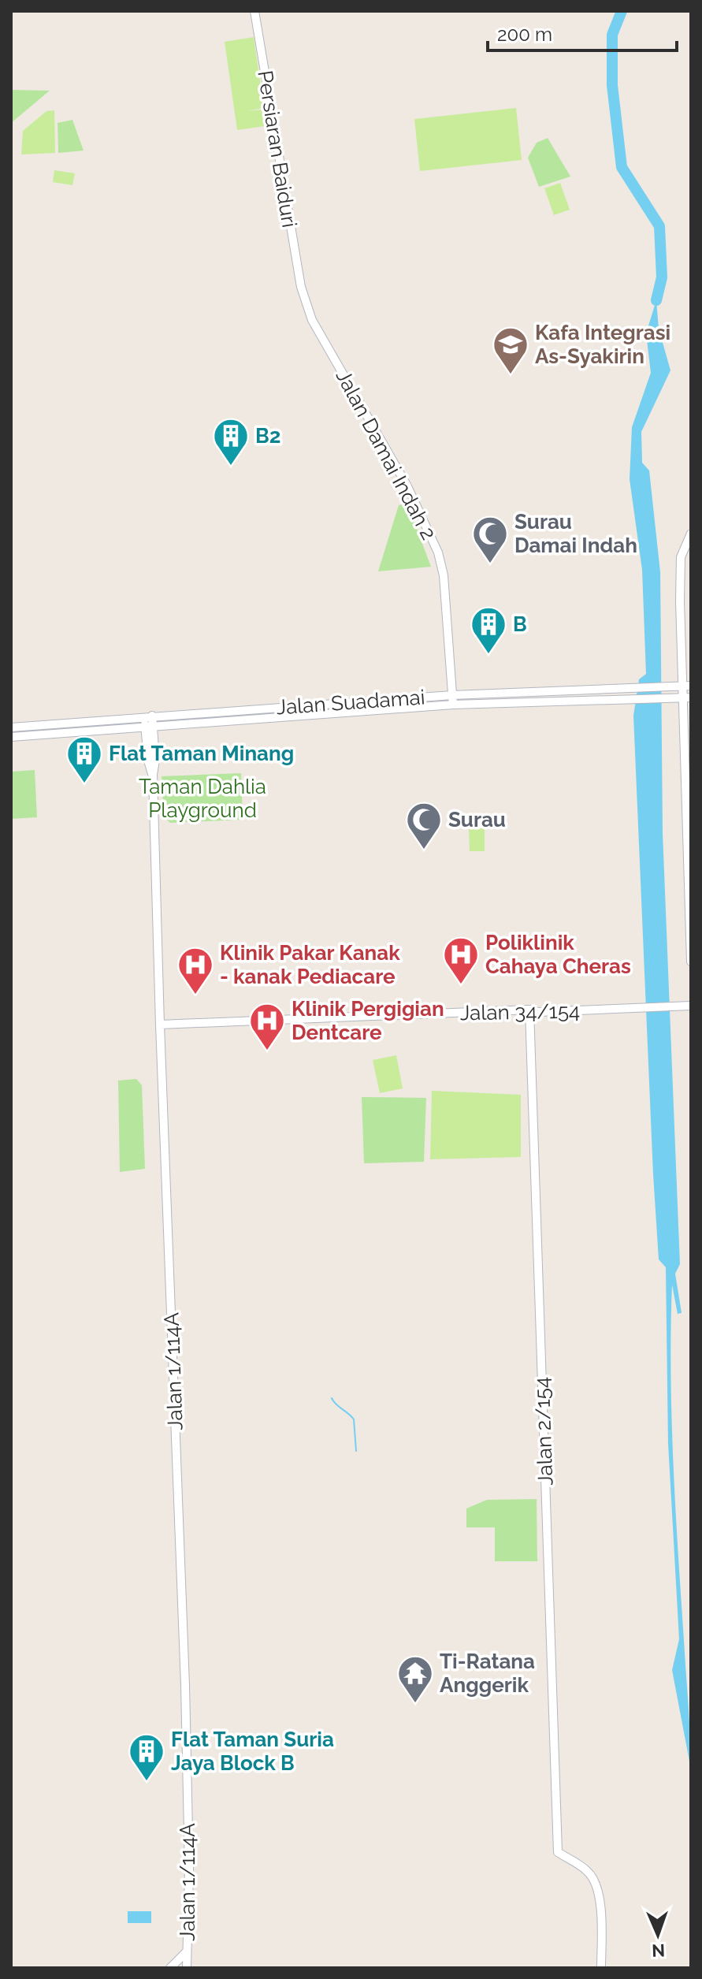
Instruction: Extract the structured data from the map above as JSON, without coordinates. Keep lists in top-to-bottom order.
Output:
{
  "streets": {
    "street": [
      "Persiaran Baiduri",
      "Jalan Damai Indah 2",
      "Jalan Suadamai",
      "Jalan 34/154",
      "Jalan 1/114A",
      "Jalan 2/154"
    ]
  },
  "crossings": [
    ["Persiaran Baiduri", "Jalan Damai Indah 2"],
    ["Jalan Damai Indah 2", "Jalan Suadamai"],
    ["Jalan Suadamai", "Jalan 1/114A"],
    ["Jalan 34/154", "Jalan 1/114A"],
    ["Jalan 34/154", "Jalan 2/154"]
  ],
  "parks": ["Taman Dahlia Playground"],
  "places": {
    "school or university": ["Kafa Integrasi As-Syakirin"],
    "building": [
      "B2",
      "B",
      "Flat Taman Minang",
      "Flat Taman Suria Jaya Block B"
    ],
    "mosque": ["Surau Damai Indah", "Surau"],
    "hospital": ["Poliklinik Cahaya Cheras", "Klinik Pakar Kanak - kanak Pediacare", "Klinik Pergigian Dentcare"],
    "temple": ["Ti-Ratana Anggerik"]
  },
  "scale_bar": "200 m",
  "north": "bottom"
}
